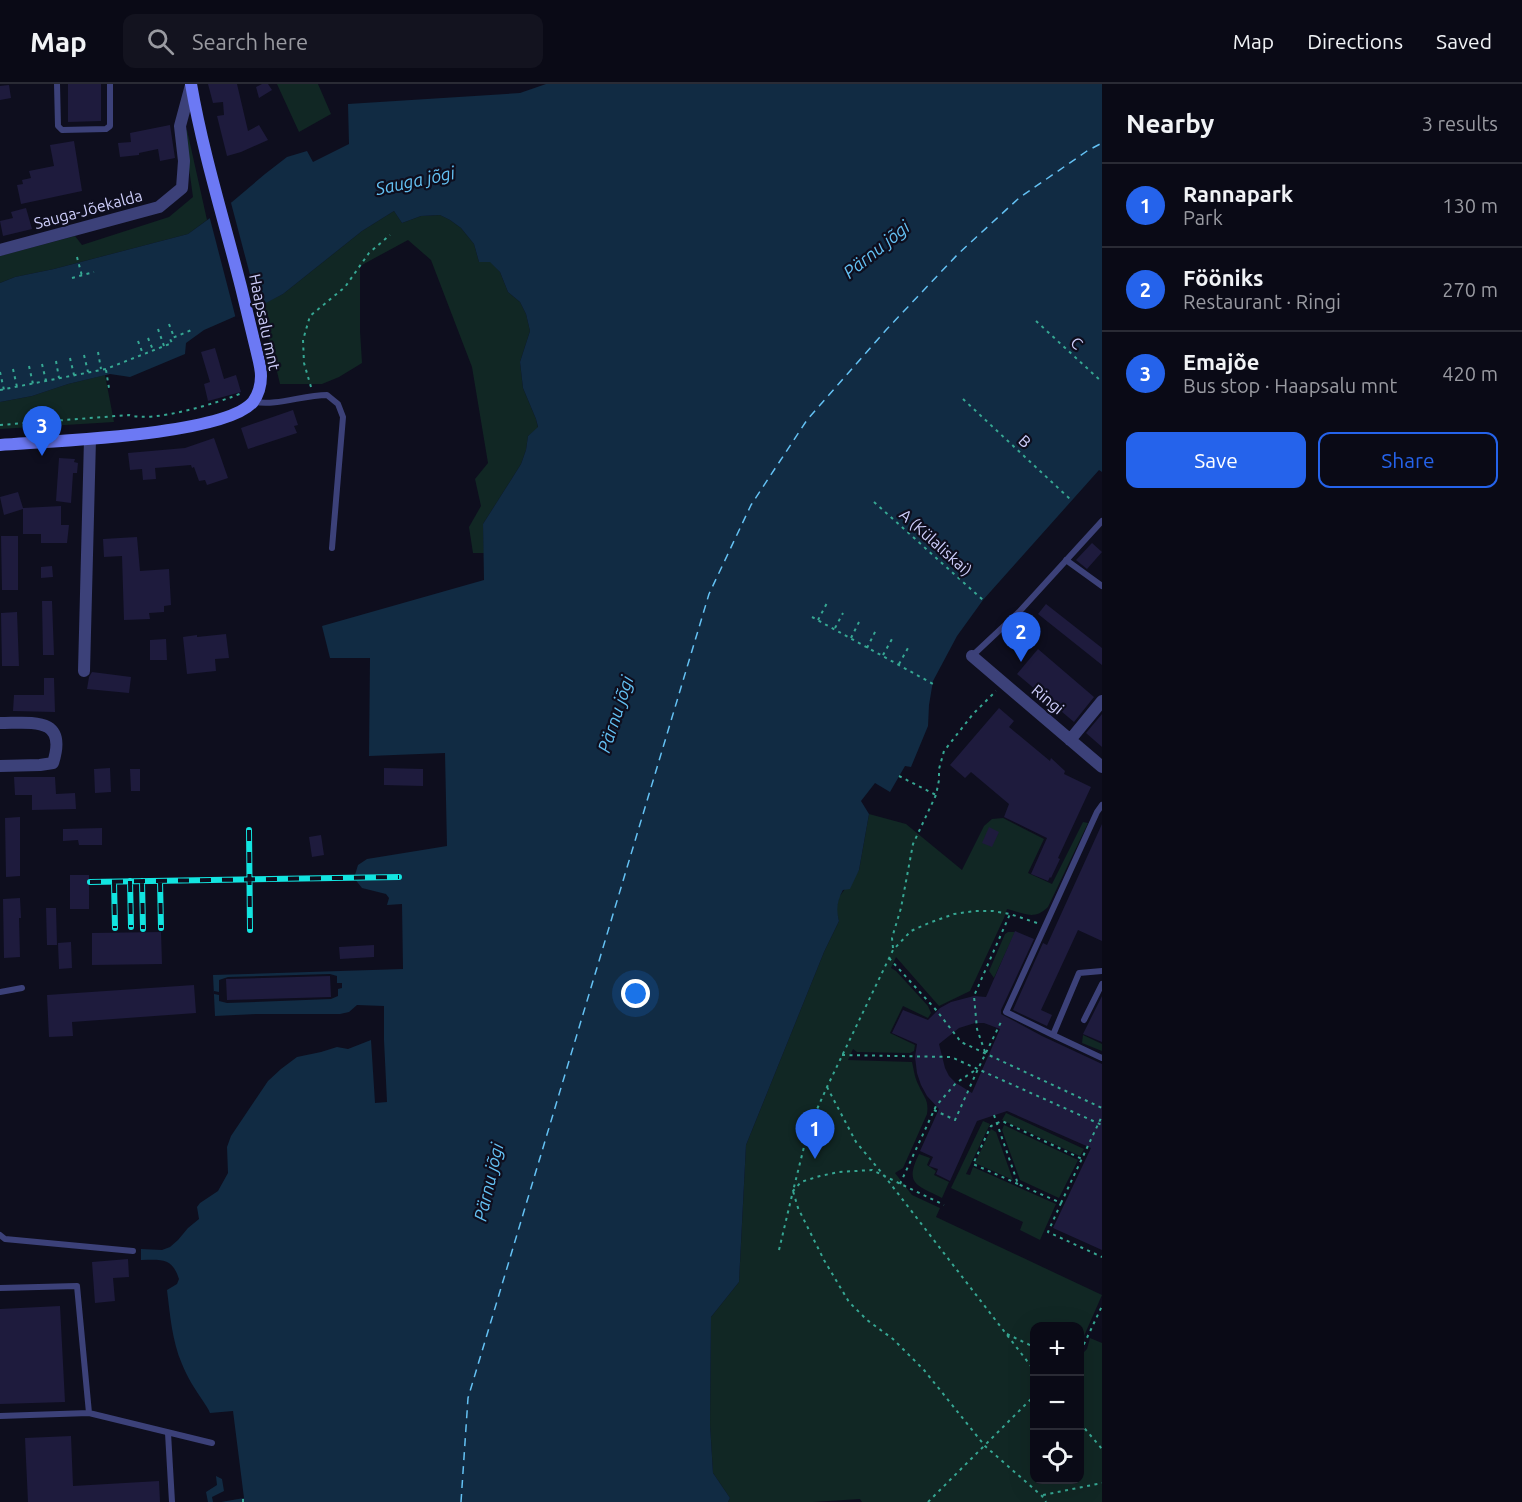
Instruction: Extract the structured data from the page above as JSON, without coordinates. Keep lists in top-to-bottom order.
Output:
{
  "streets": {
    "main road": ["Haapsalu mnt"],
    "street": ["Sauga-Jõekalda", "Ringi"],
    "path": ["C", "B", "A (Külaliskai)"]
  },
  "crossings": [
    ["Sauga-Jõekalda", "Haapsalu mnt"]
  ],
  "water": ["Sauga jõgi", "Pärnu jõgi"],
  "page": {
    "header": "Map",
    "search": "Search here",
    "nav": ["Map", "Directions", "Saved"],
    "heading": ["Nearby", "3 results"],
    "list": [
      {
        "mark": "1",
        "name": "Rannapark",
        "note": "Park",
        "value": "130 m"
      },
      {
        "mark": "2",
        "name": "Fööniks",
        "note": "Restaurant · Ringi",
        "value": "270 m"
      },
      {
        "mark": "3",
        "name": "Emajõe",
        "note": "Bus stop · Haapsalu mnt",
        "value": "420 m"
      }
    ],
    "pins": ["3", "2", "1"],
    "buttons": ["Save", "Share"],
    "map_buttons": ["+", "−"]
  }
}
